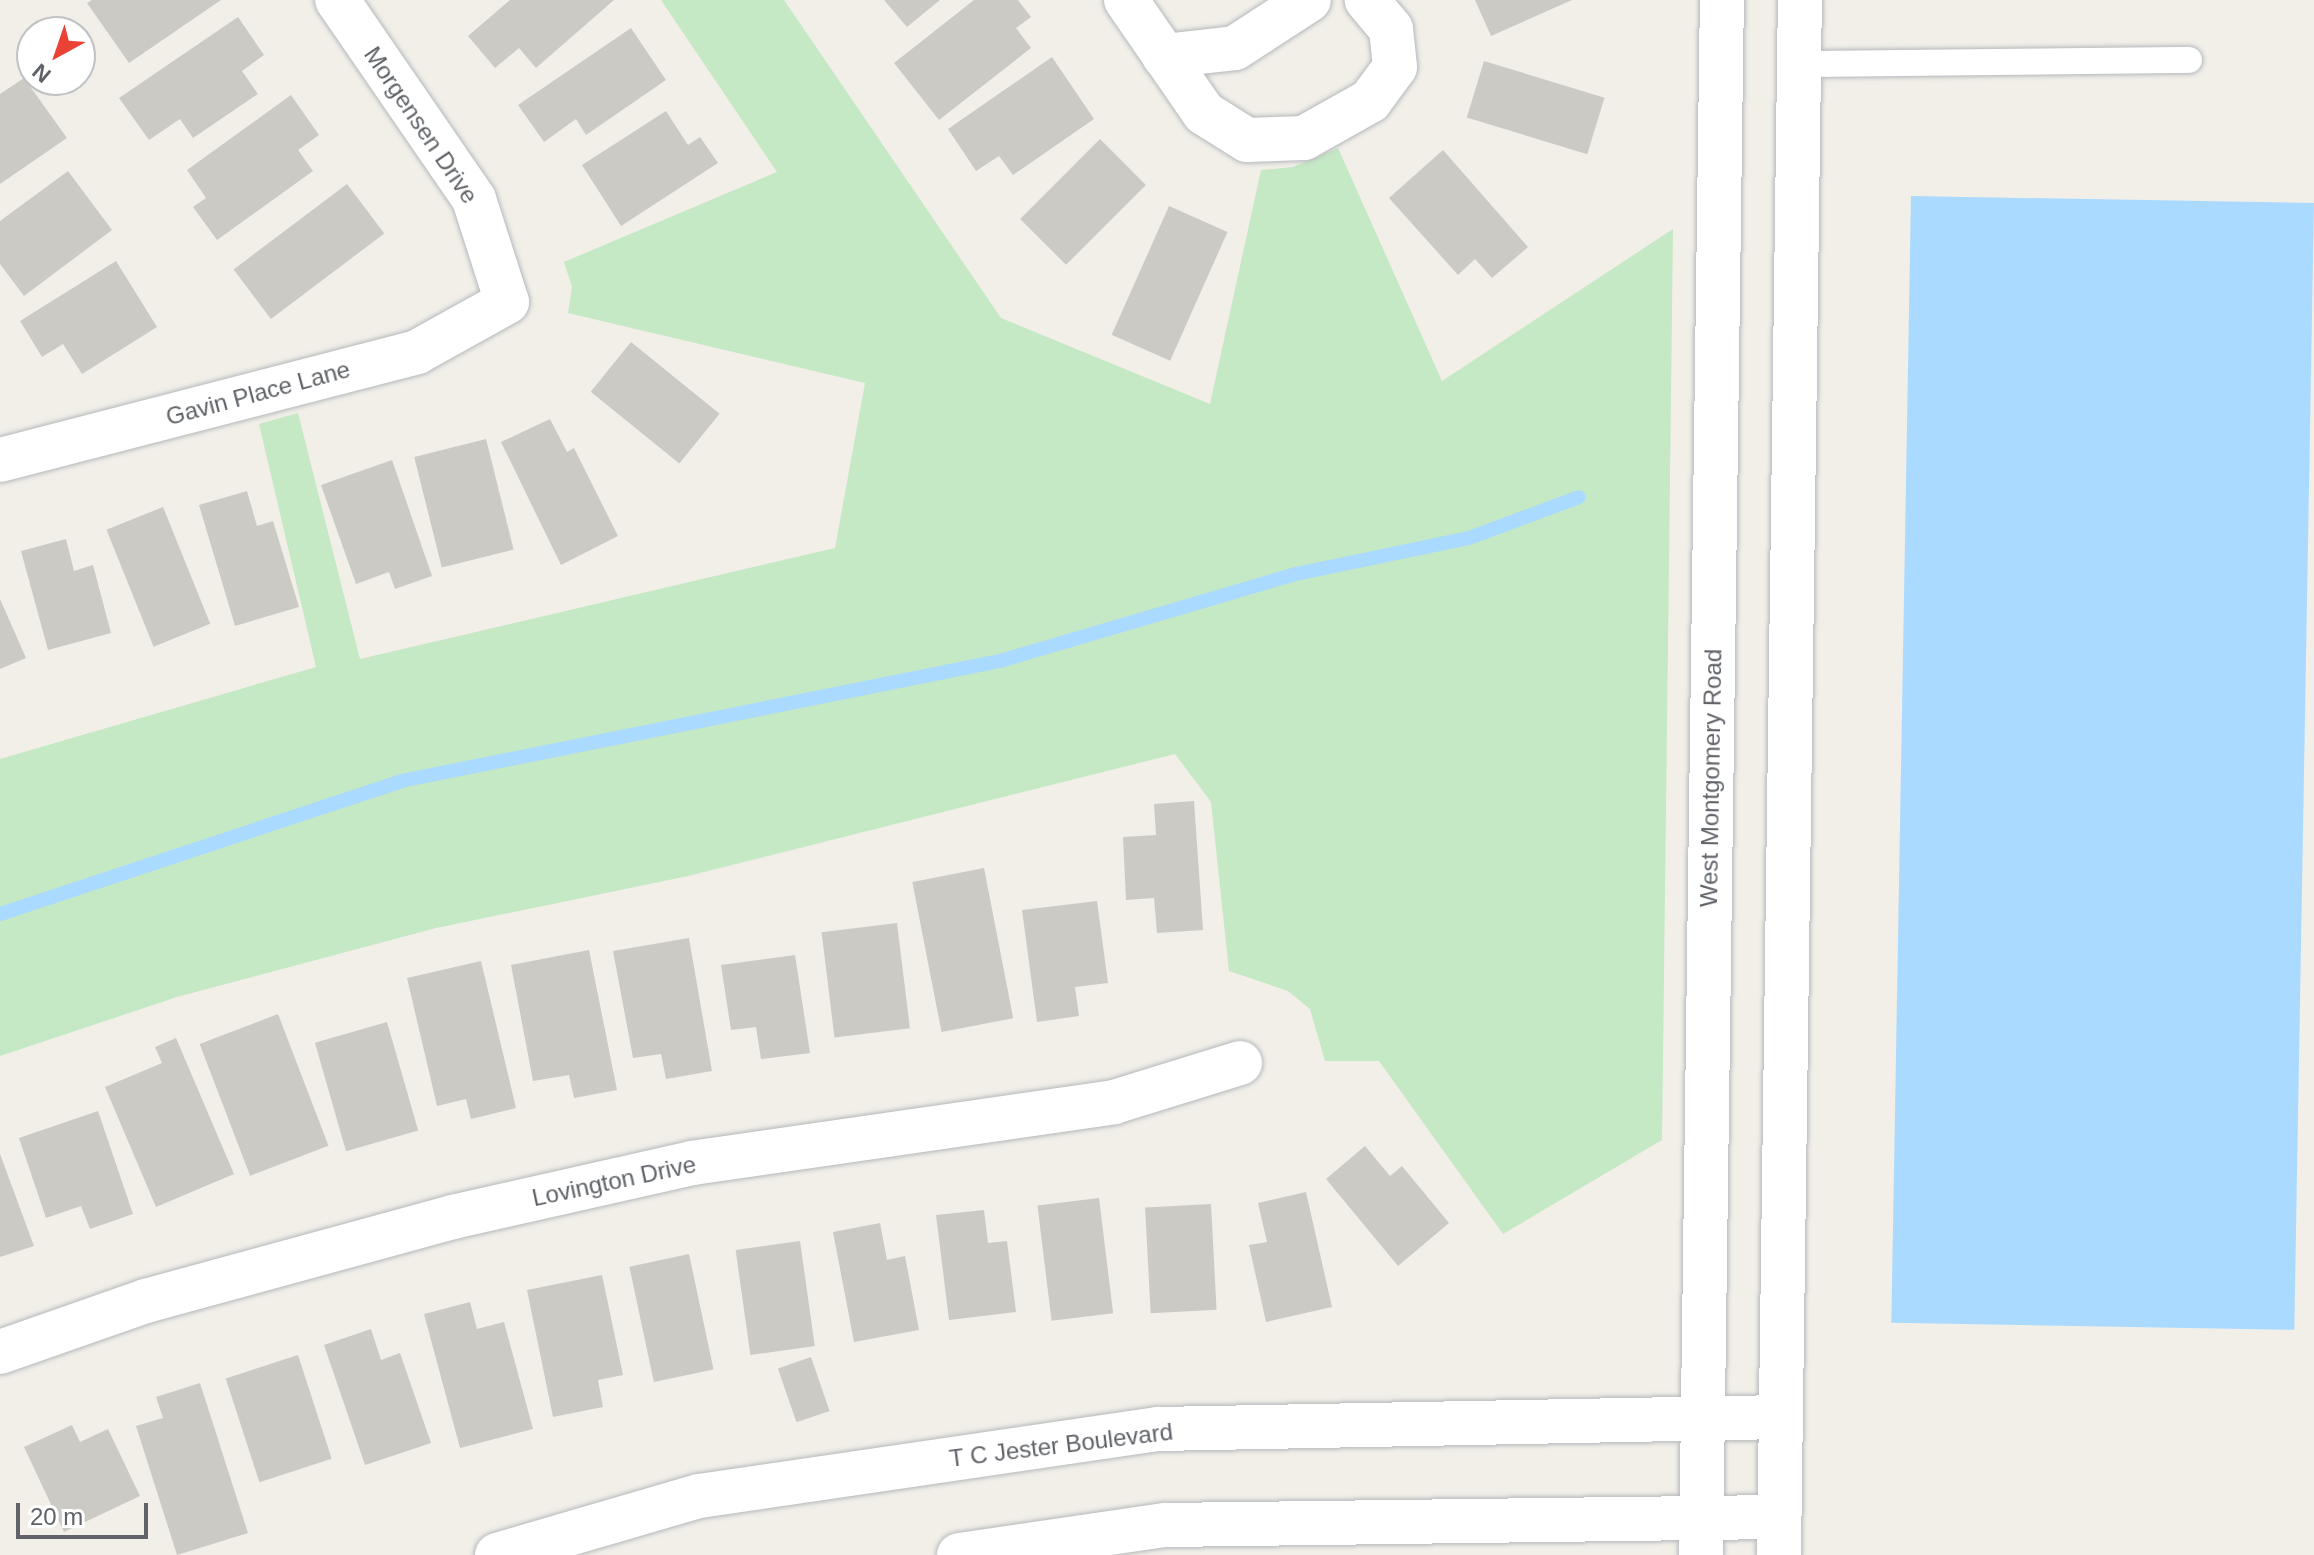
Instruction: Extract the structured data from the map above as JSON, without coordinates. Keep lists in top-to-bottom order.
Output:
{
  "streets": {
    "street": [
      "Morgensen Drive",
      "Gavin Place Lane",
      "West Montgomery Road",
      "Lovington Drive",
      "T C Jester Boulevard"
    ]
  },
  "crossings": [
    ["Morgensen Drive", "Gavin Place Lane"],
    ["West Montgomery Road", "T C Jester Boulevard"]
  ],
  "scale_bar": "20 m",
  "north": "bottom left"
}
